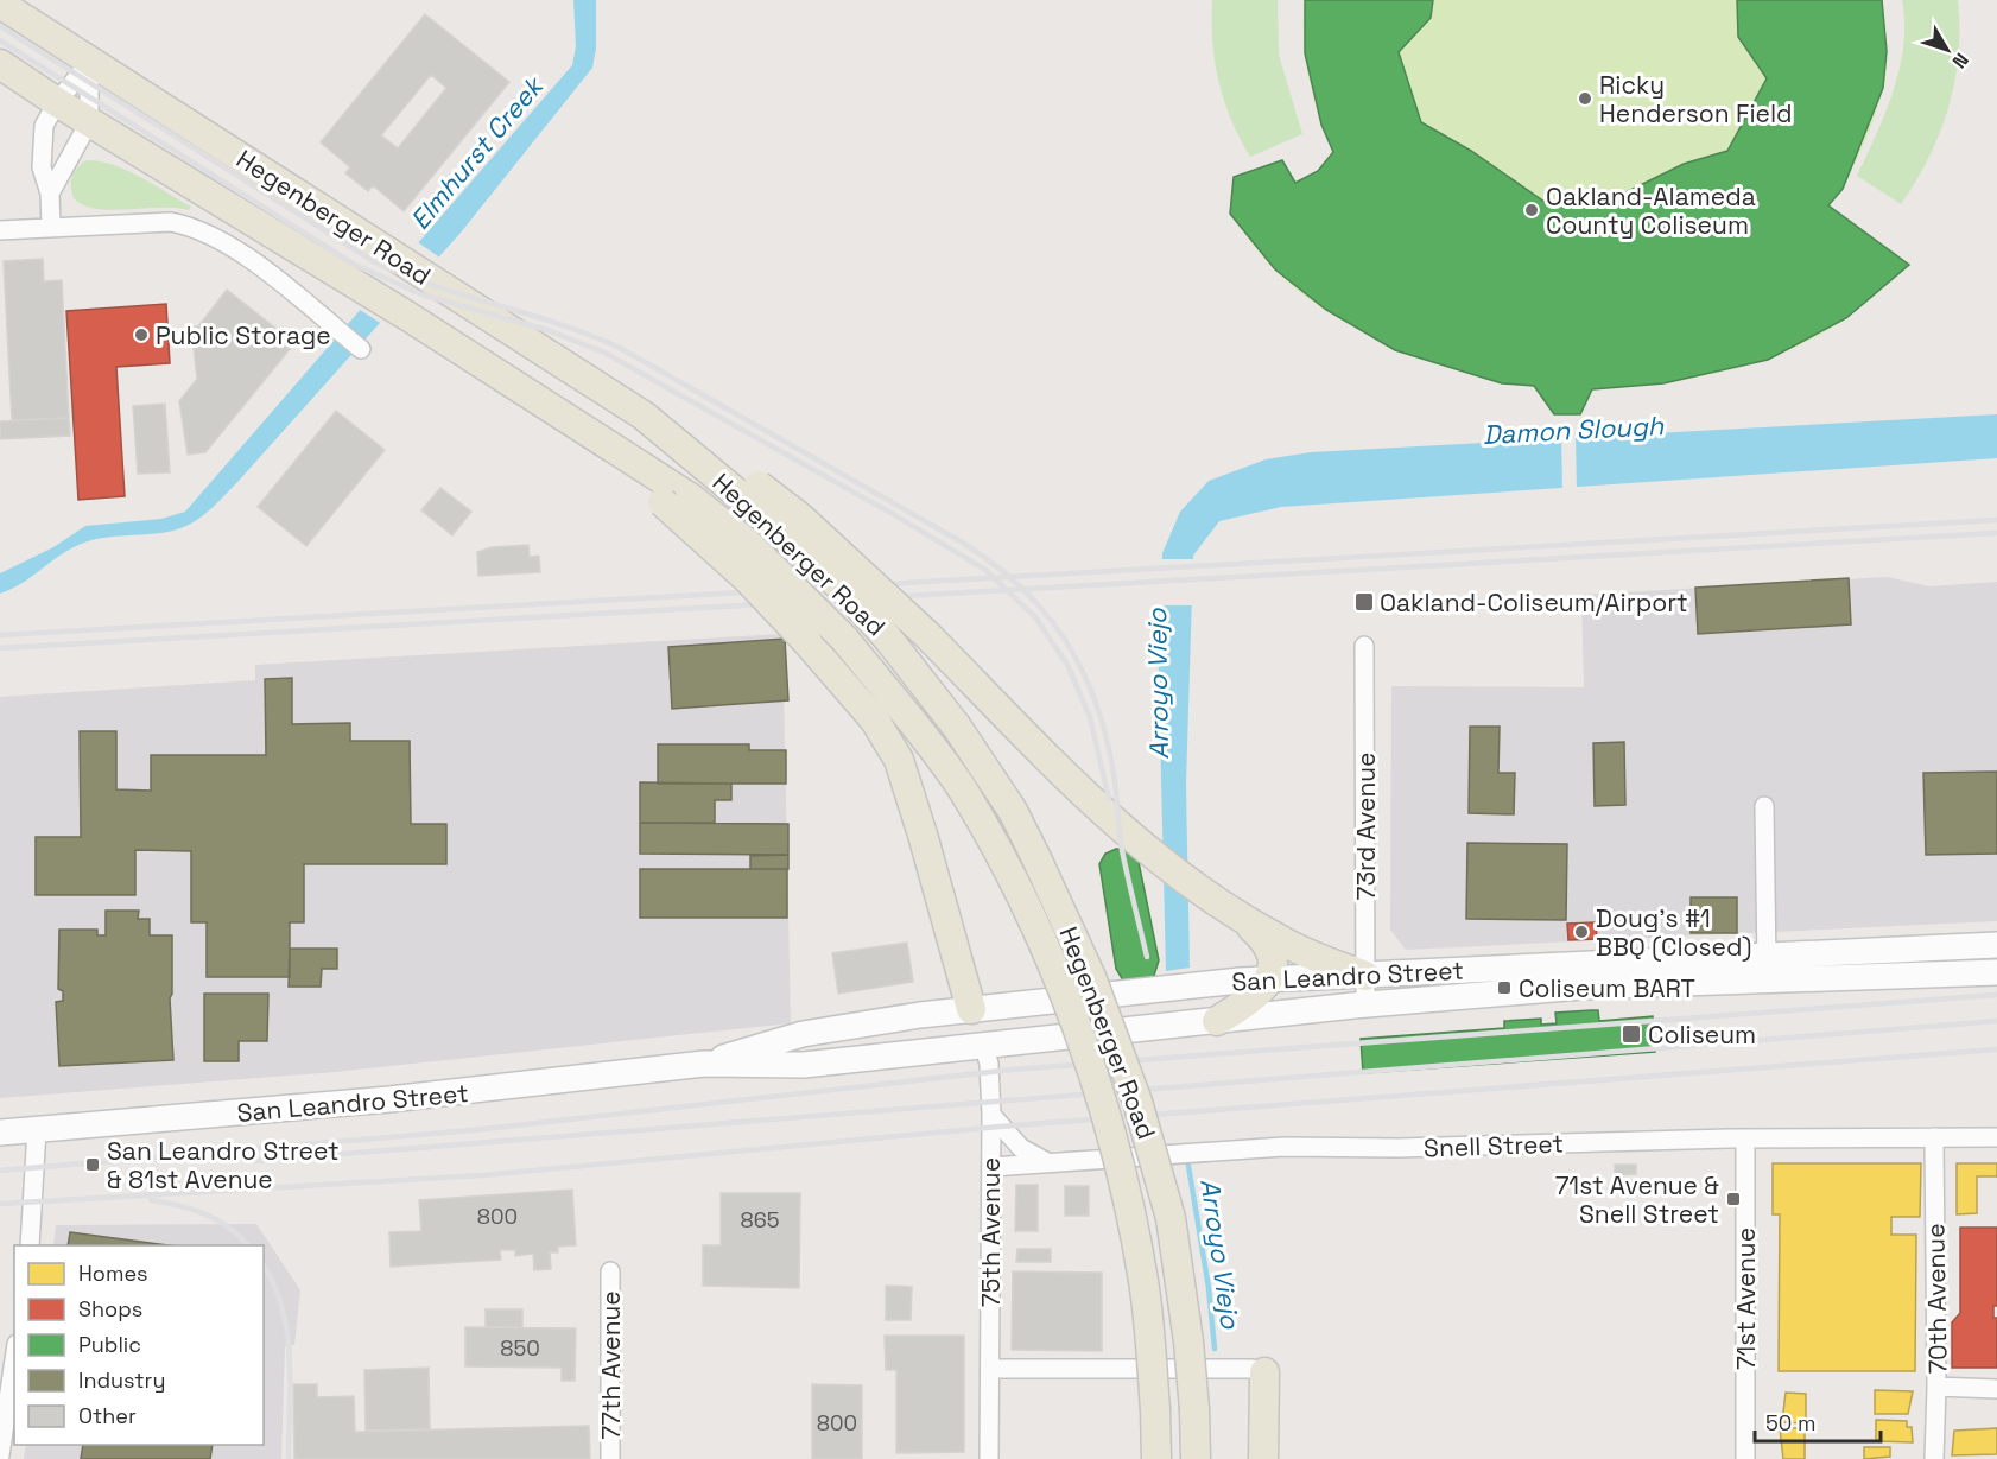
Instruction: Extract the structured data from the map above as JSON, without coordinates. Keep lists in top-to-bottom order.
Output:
{
  "streets": {
    "main road": ["Hegenberger Road", "San Leandro Street", "75th Avenue"],
    "street": [
      "73rd Avenue",
      "Snell Street",
      "71st Avenue",
      "70th Avenue",
      "77th Avenue"
    ]
  },
  "crossings": [
    ["73rd Avenue", "San Leandro Street"],
    ["San Leandro Street", "75th Avenue"],
    ["Snell Street", "75th Avenue"],
    ["Snell Street", "71st Avenue"],
    ["Snell Street", "70th Avenue"]
  ],
  "water": ["Elmhurst Creek", "Damon Slough", "Arroyo Viejo"],
  "places": {
    "other": [
      "Ricky Henderson Field",
      "Oakland-Alameda County Coliseum",
      "Public Storage",
      "Doug's #1 BBQ (Closed)"
    ],
    "transit": [
      "Oakland-Coliseum/Airport",
      "Coliseum BART",
      "Coliseum",
      "San Leandro Street & 81st Avenue",
      "71st Avenue & Snell Street"
    ]
  },
  "house_numbers": [
    "800",
    "865",
    "850",
    "800"
  ],
  "legend": [
    "Homes",
    "Shops",
    "Public",
    "Industry",
    "Other"
  ],
  "scale_bar": "50 m",
  "north": "bottom right"
}
